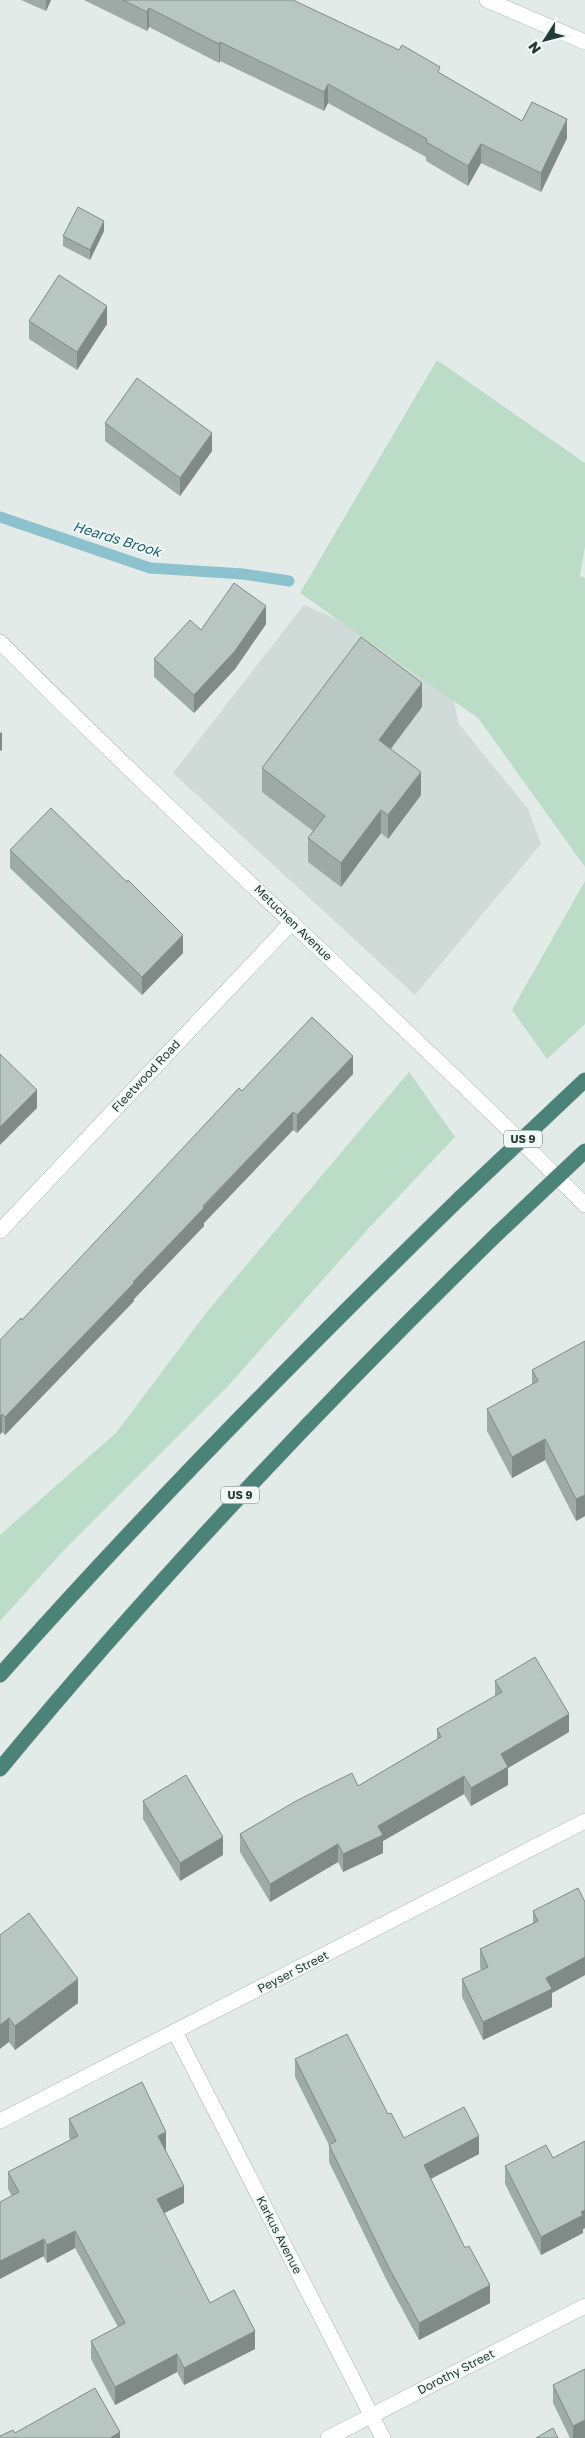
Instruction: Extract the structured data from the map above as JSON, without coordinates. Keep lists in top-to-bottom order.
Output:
{
  "streets": {
    "highway": ["US 9"],
    "street": [
      "Metuchen Avenue",
      "Fleetwood Road",
      "Peyser Street",
      "Karkus Avenue",
      "Dorothy Street"
    ]
  },
  "crossings": [
    ["Metuchen Avenue", "Fleetwood Road"],
    ["Peyser Street", "Karkus Avenue"],
    ["Karkus Avenue", "Dorothy Street"]
  ],
  "water": ["Heards Brook"],
  "north": "bottom left"
}
